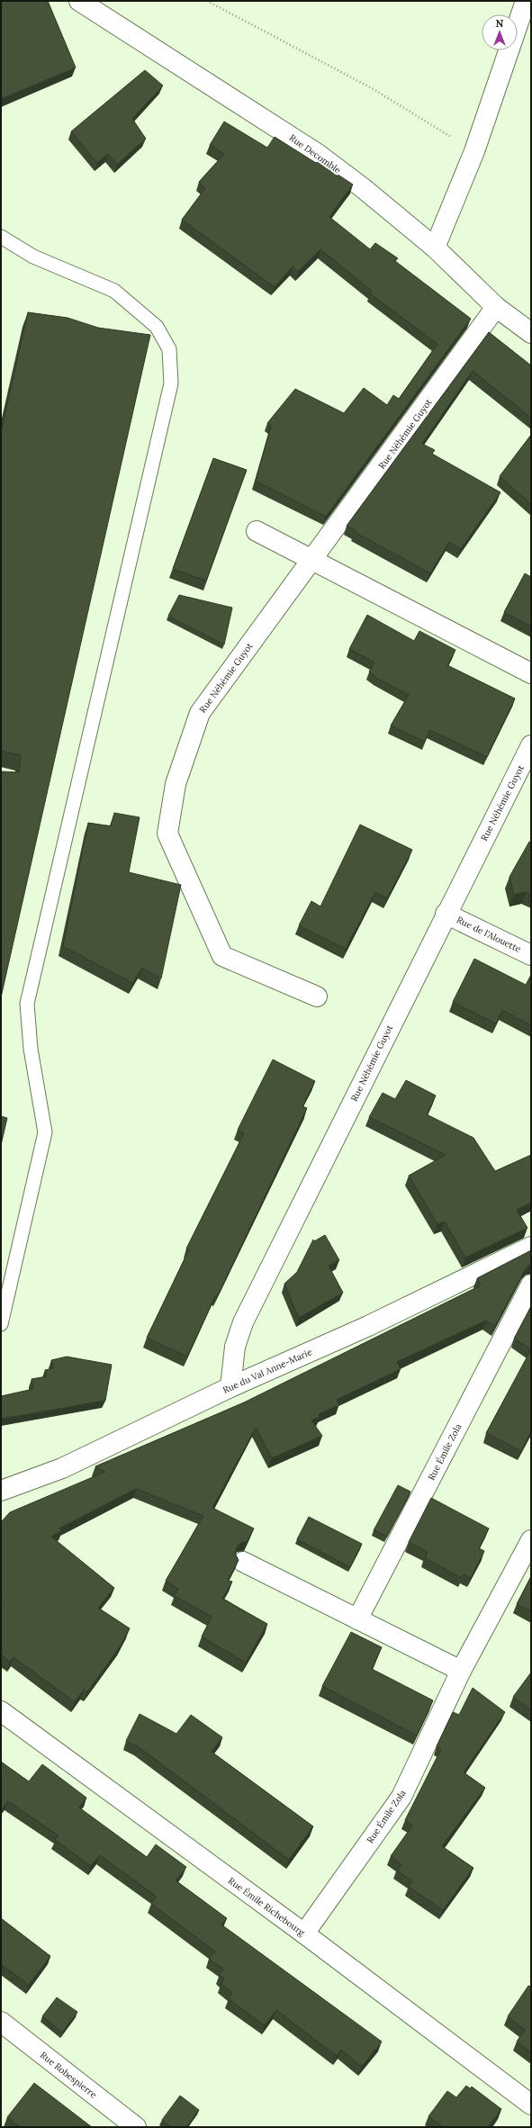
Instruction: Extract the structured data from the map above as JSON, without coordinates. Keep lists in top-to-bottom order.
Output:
{
  "streets": {
    "street": [
      "Rue Decomble",
      "Rue Néhémie Guyot",
      "Rue de l'Alouette",
      "Rue du Val Anne-Marie",
      "Rue Émile Zola",
      "Rue Émile Richebourg",
      "Rue Robespierre"
    ]
  },
  "crossings": [
    ["Rue Decomble", "Rue Néhémie Guyot"],
    ["Rue Néhémie Guyot", "Rue de l'Alouette"],
    ["Rue Néhémie Guyot", "Rue du Val Anne-Marie"],
    ["Rue Émile Zola", "Rue Émile Richebourg"]
  ],
  "north": "top"
}
